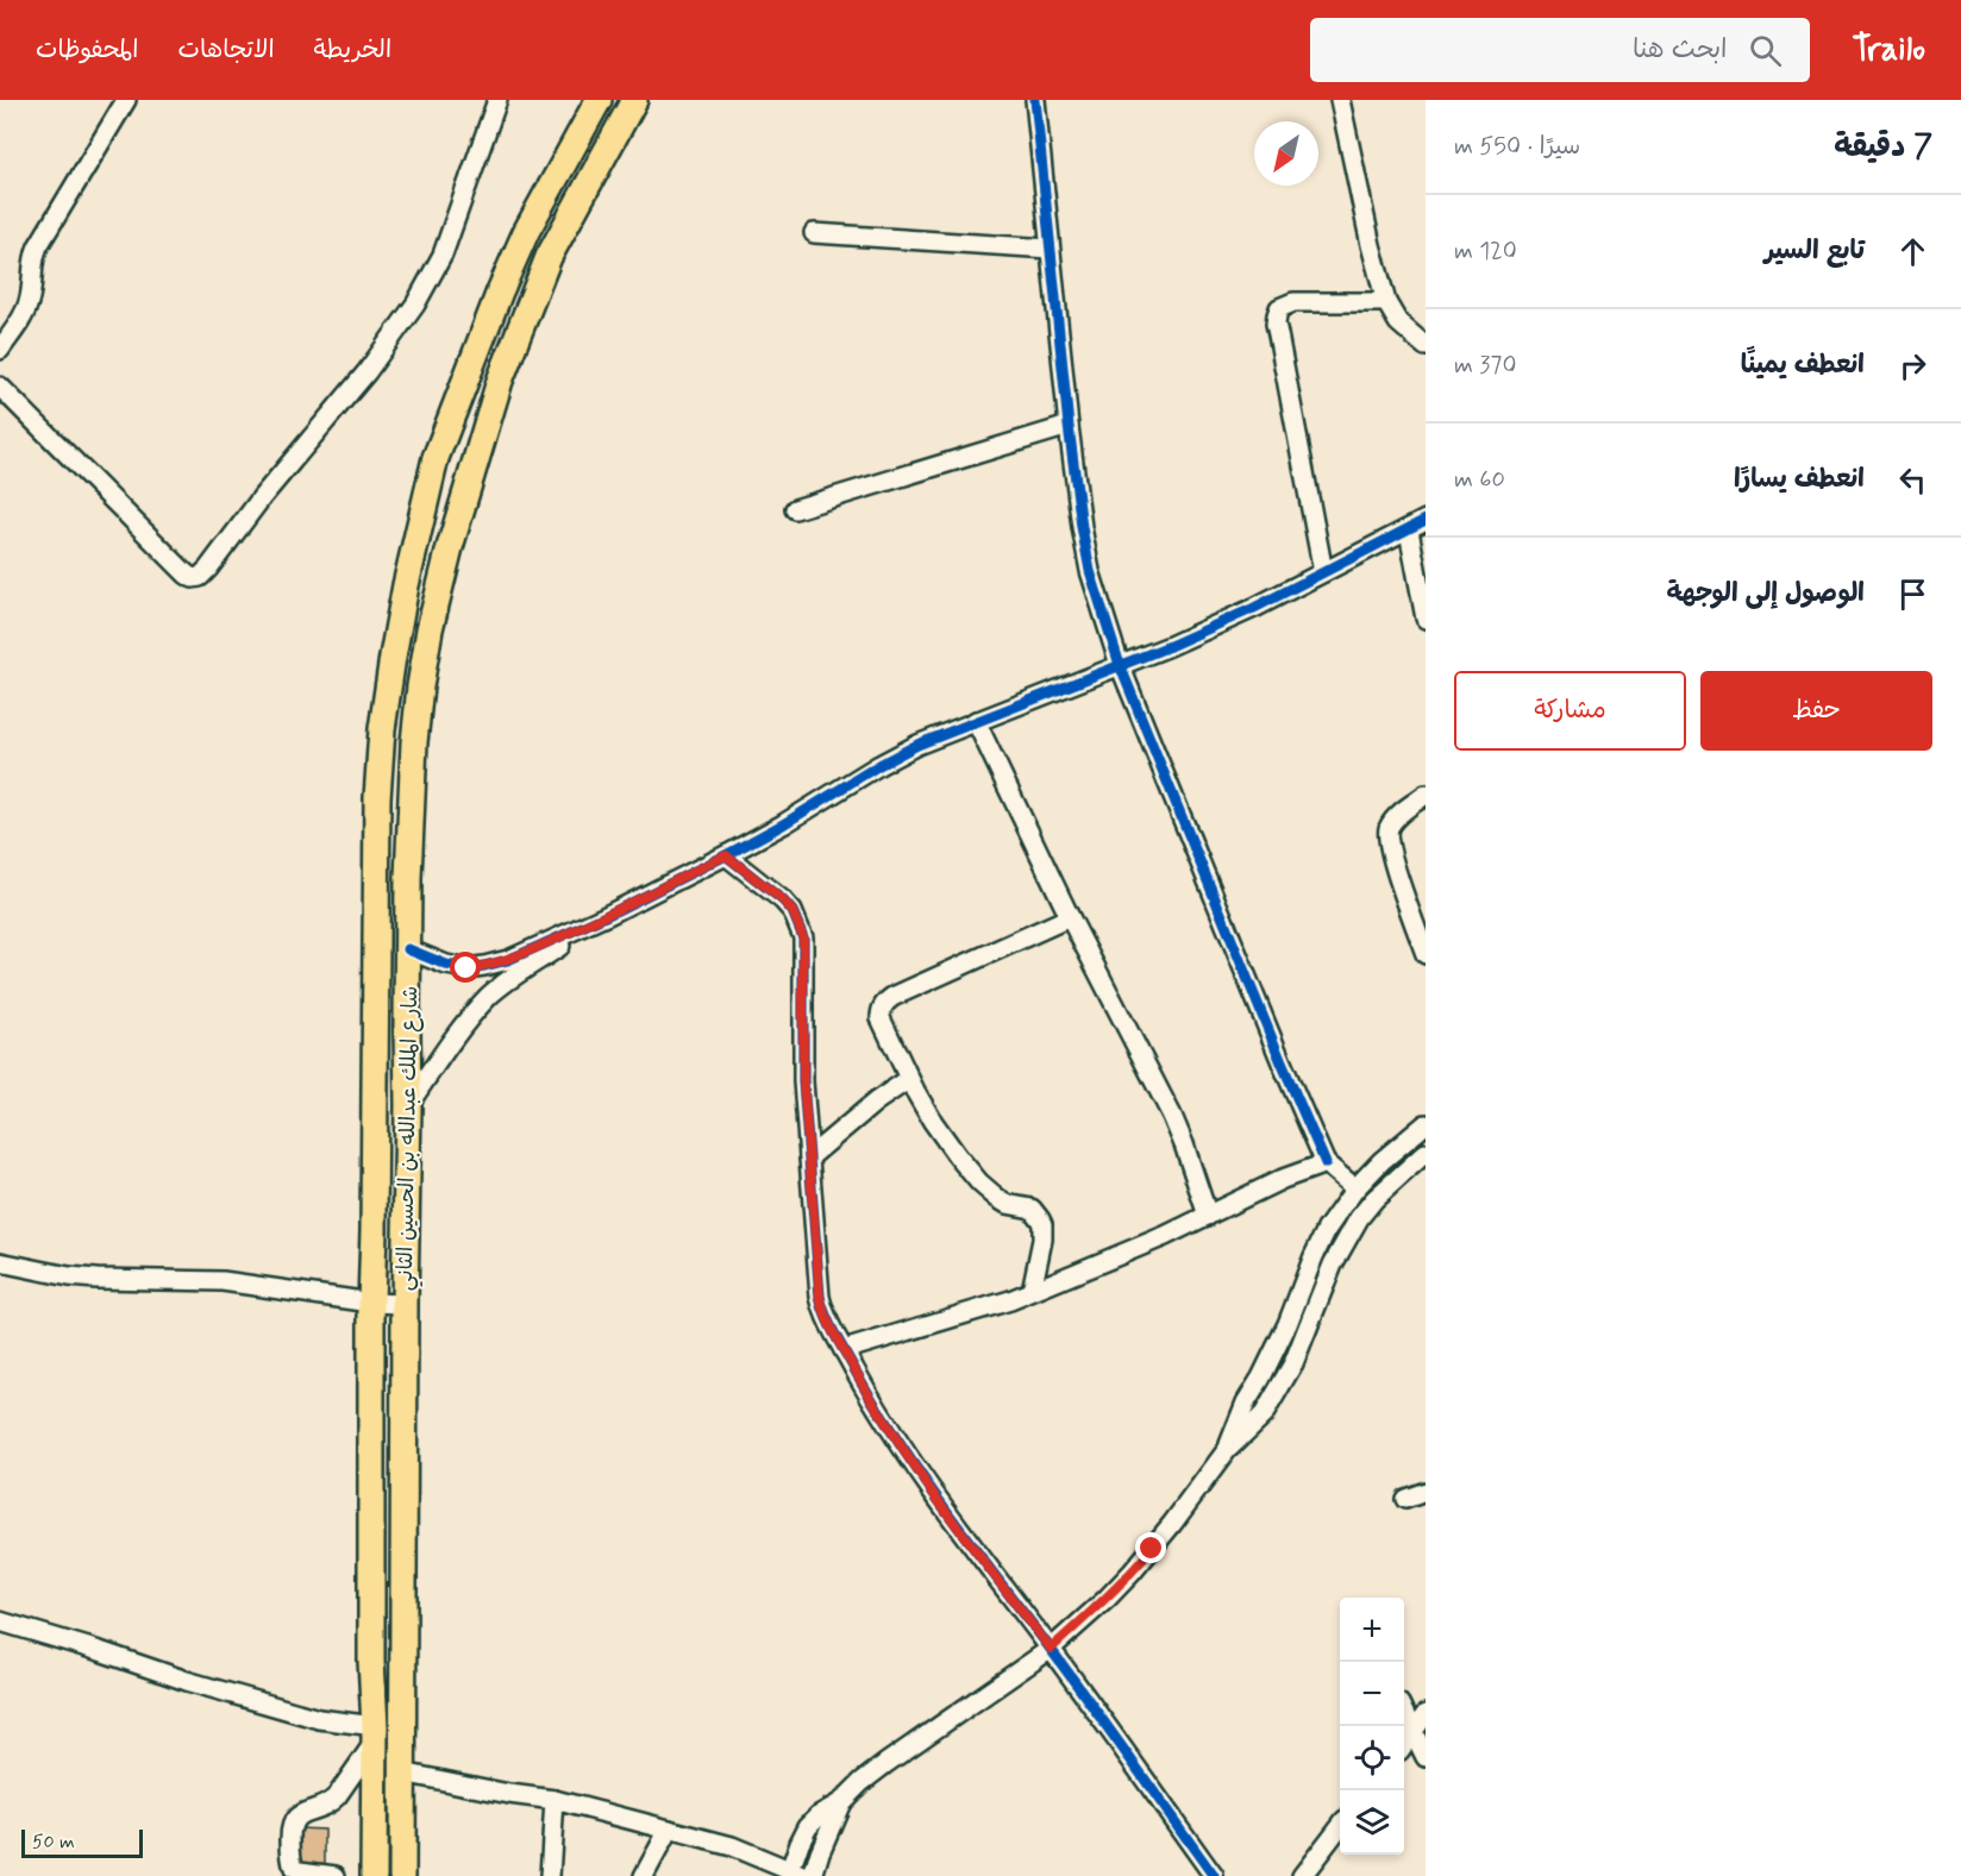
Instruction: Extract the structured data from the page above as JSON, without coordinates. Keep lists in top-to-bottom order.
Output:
{
  "streets": {
    "highway": ["شارع الملك عبدالله بن الحسين الثاني"]
  },
  "scale_bar": "50 m",
  "north": "bottom left",
  "page": {
    "header": "Trailo",
    "search": "ابحث هنا",
    "nav": ["الخريطة", "الاتجاهات", "المحفوظات"],
    "heading": ["7 دقيقة", "سيرًا · 550 m"],
    "list": [
      ["تابع السير", "120 m"],
      ["انعطف يمينًا", "370 m"],
      ["انعطف يسارًا", "60 m"],
      "الوصول إلى الوجهة"
    ],
    "buttons": ["حفظ", "مشاركة"],
    "map_buttons": ["+", "−"],
    "scale": "50 m"
  }
}
